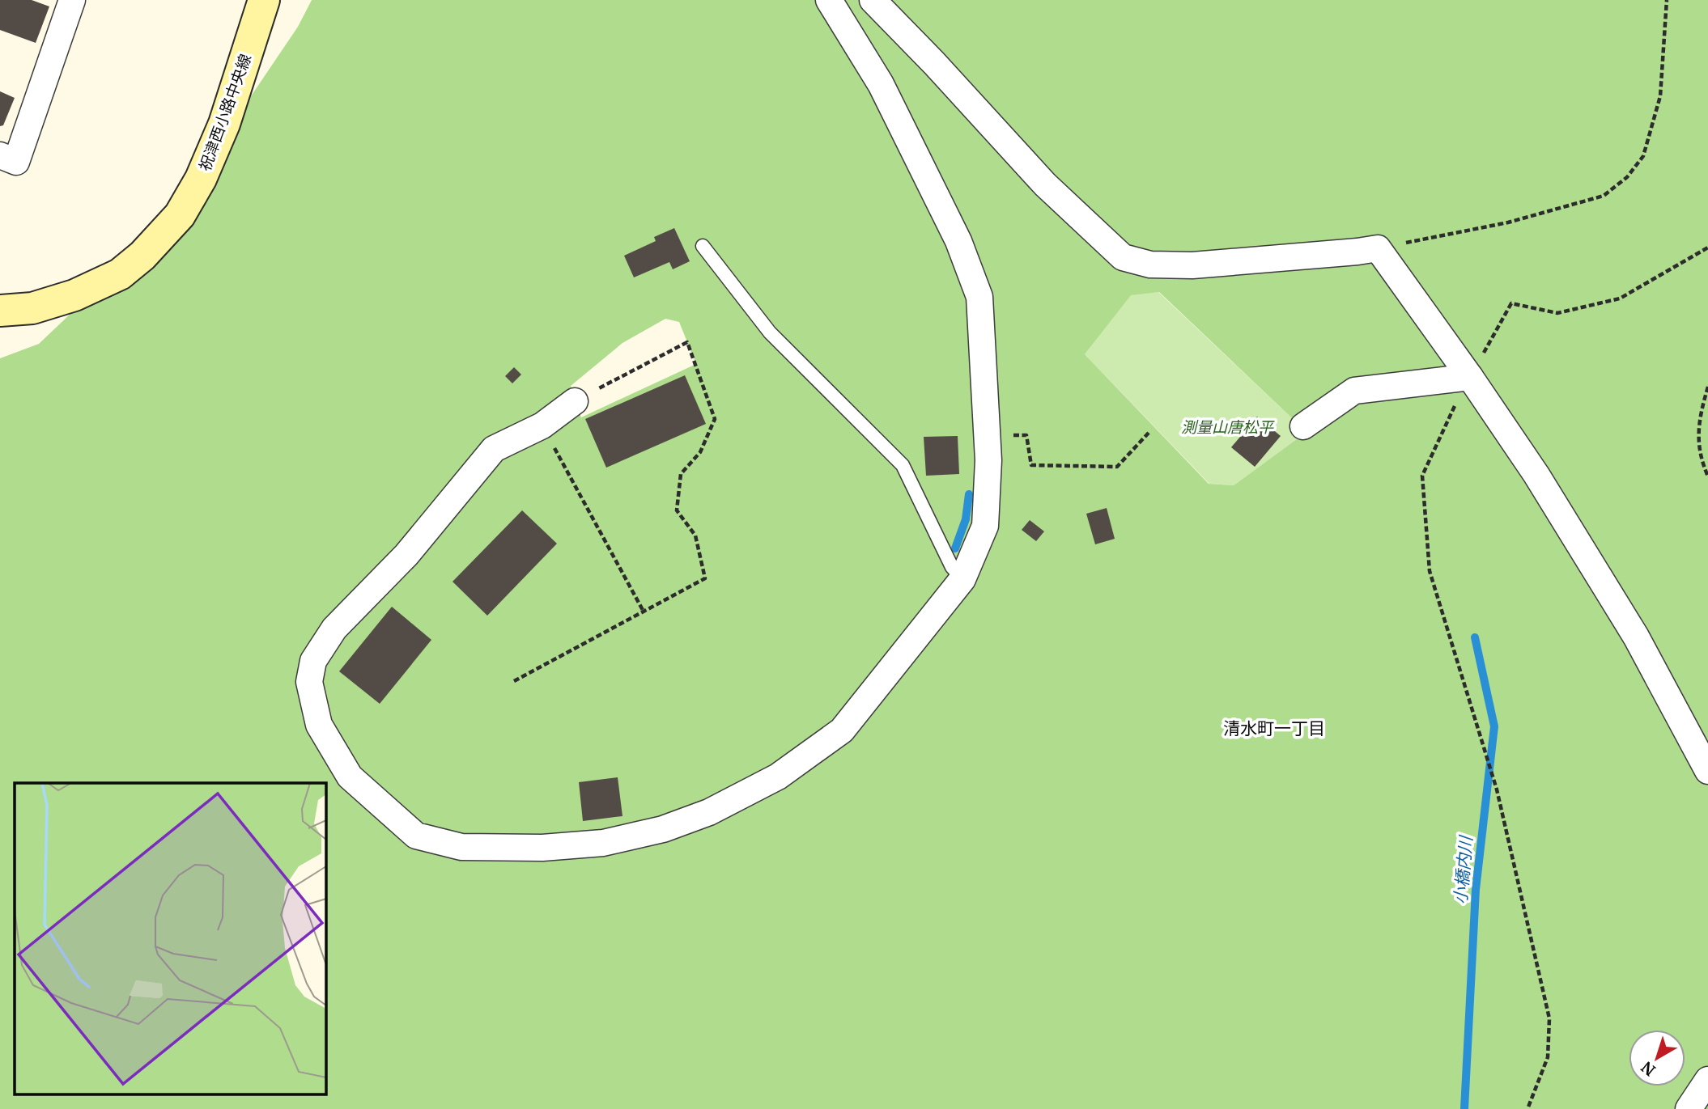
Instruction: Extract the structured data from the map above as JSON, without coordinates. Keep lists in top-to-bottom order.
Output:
{
  "streets": {
    "main road": ["祝津西小路中央線"]
  },
  "districts": ["清水町一丁目"],
  "water": ["小橋内川"],
  "parks": ["測量山唐松平"],
  "north": "bottom left"
}
